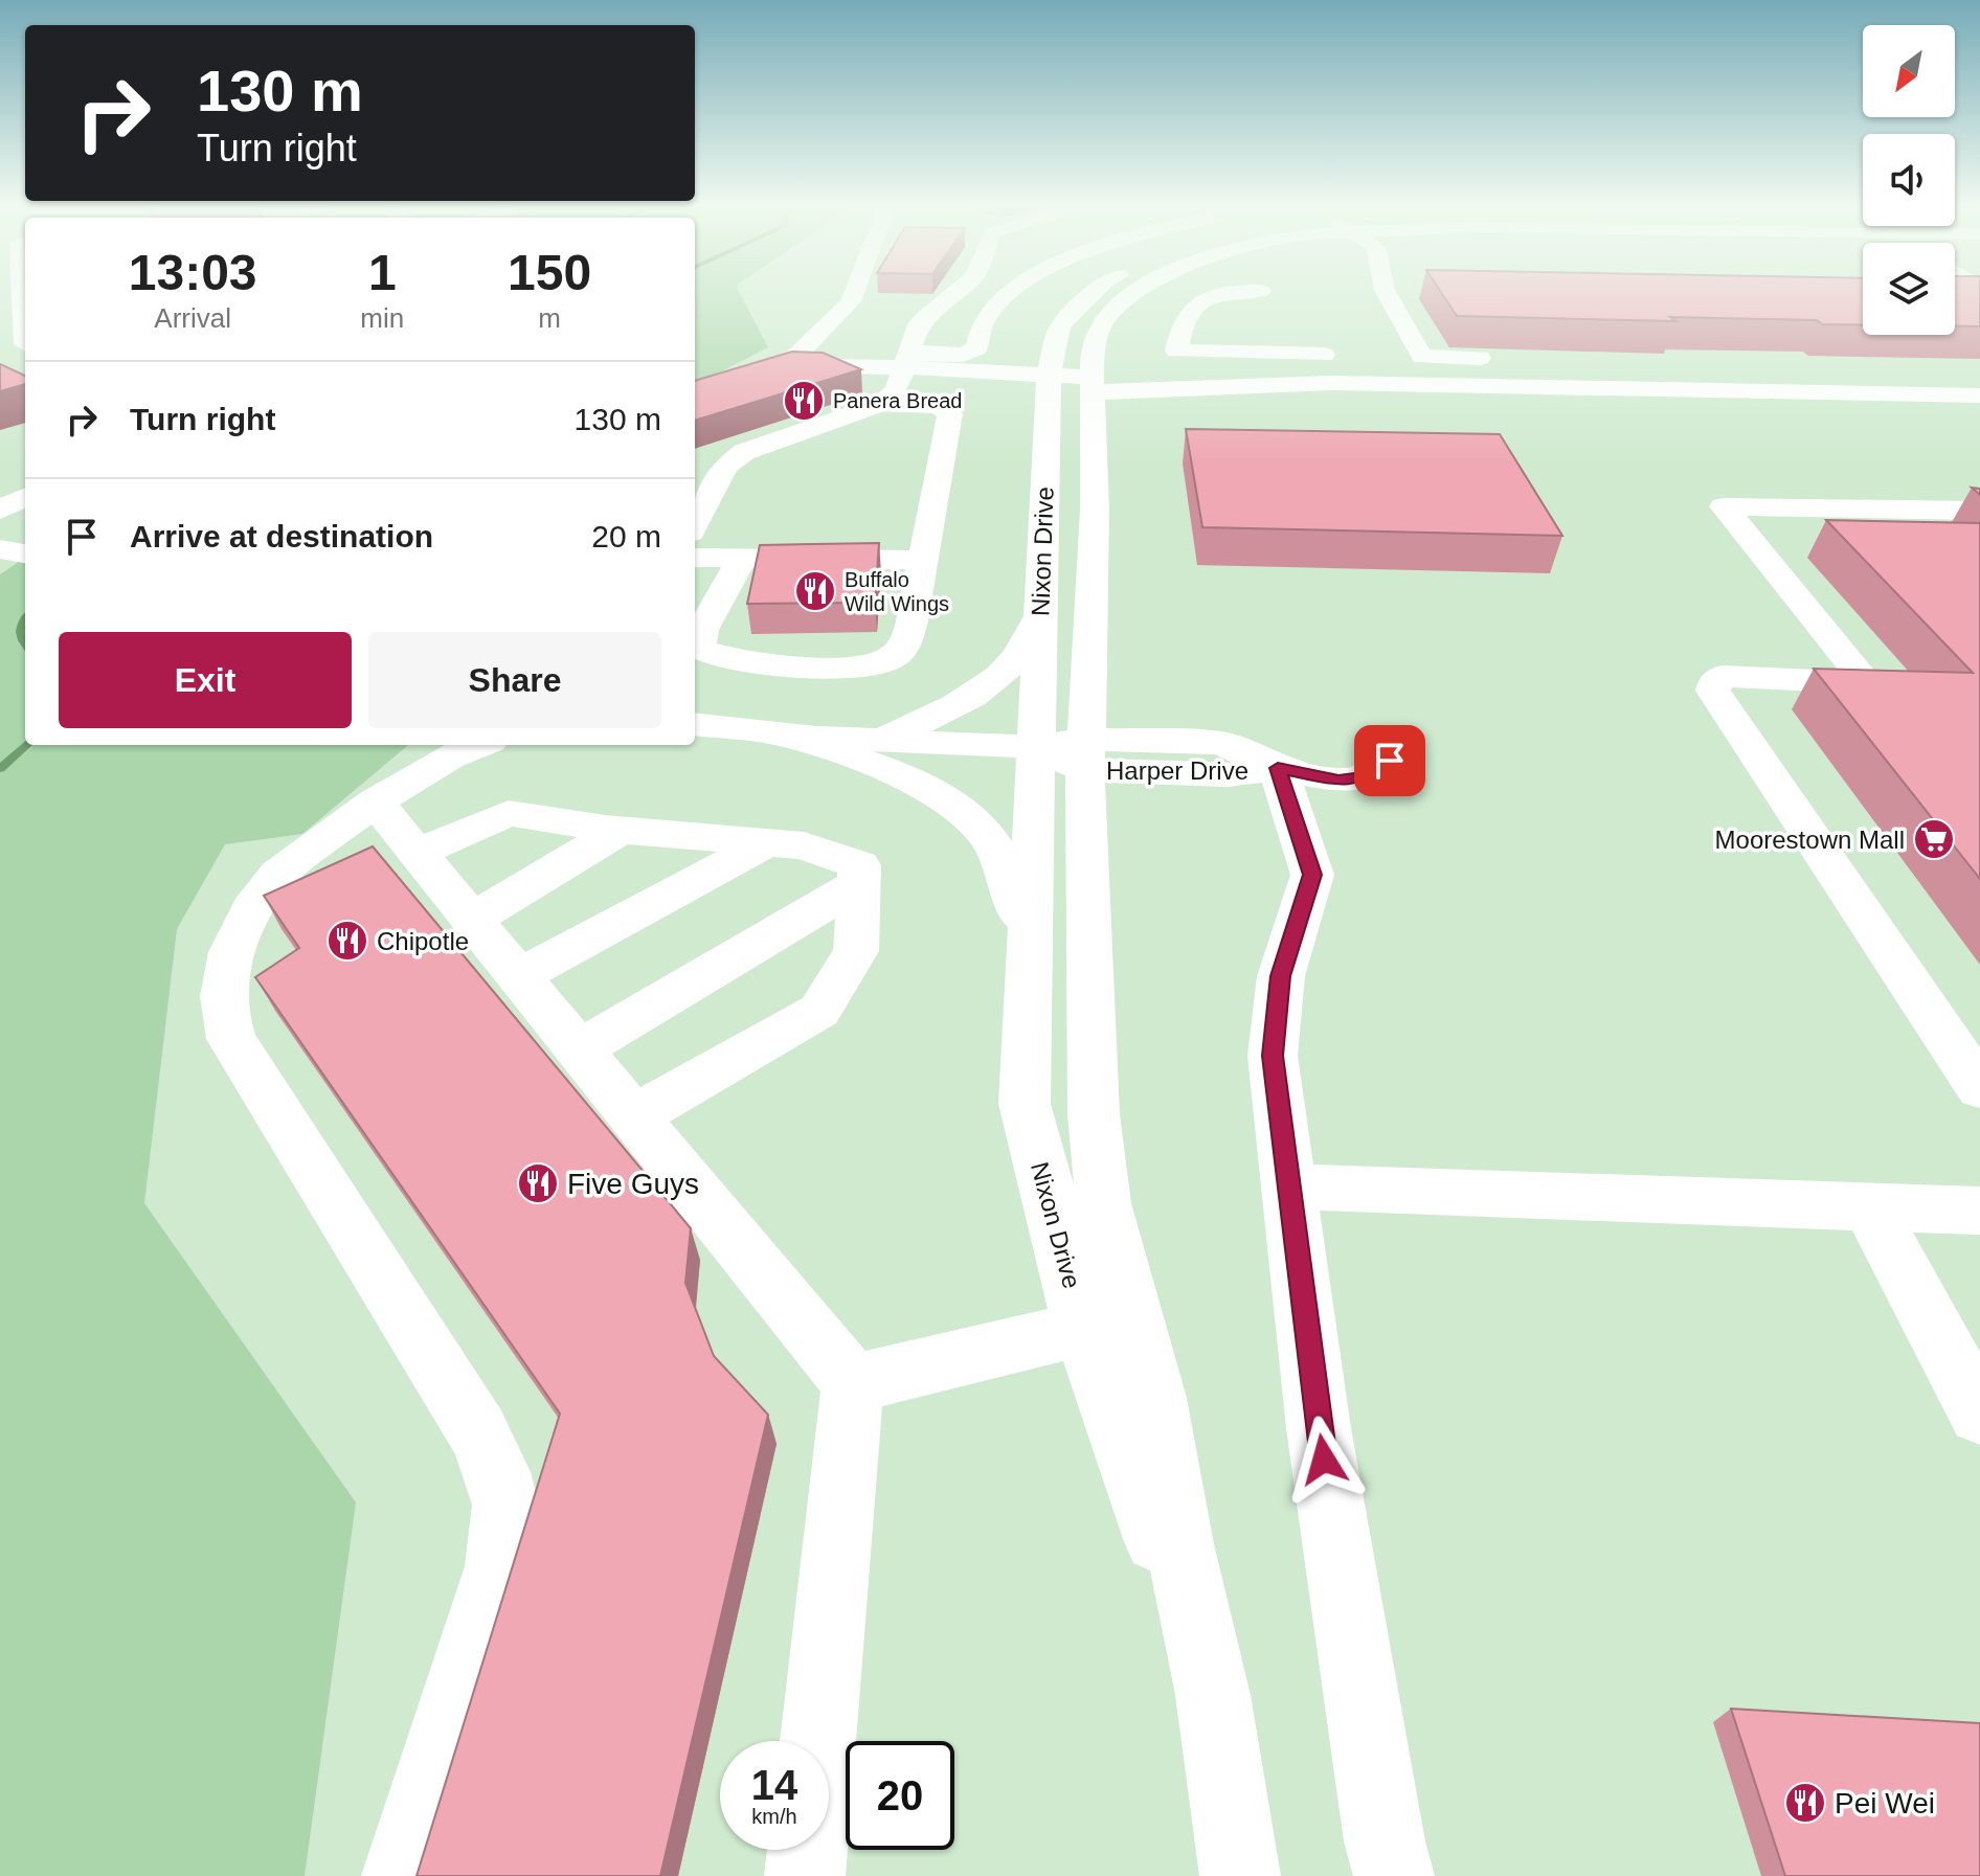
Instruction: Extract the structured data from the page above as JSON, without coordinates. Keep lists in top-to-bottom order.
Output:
{
  "streets": {
    "street": ["Nixon Drive", "Harper Drive"]
  },
  "crossings": [
    ["Nixon Drive", "Harper Drive"]
  ],
  "places": {
    "restaurant": [
      "Panera Bread",
      "Buffalo Wild Wings",
      "Chipotle",
      "Five Guys",
      "Pei Wei"
    ],
    "supermarket": ["Moorestown Mall"]
  },
  "north": "bottom left",
  "page": {
    "turn": ["130 m", "Turn right"],
    "eta": [
      "13:03",
      "Arrival",
      "1",
      "min",
      "150",
      "m"
    ],
    "list": [
      {
        "name": "Turn right",
        "value": "130 m"
      },
      {
        "name": "Arrive at destination",
        "value": "20 m"
      }
    ],
    "buttons": ["Exit", "Share"],
    "speed": "14 km/h",
    "limit": "20"
  }
}
